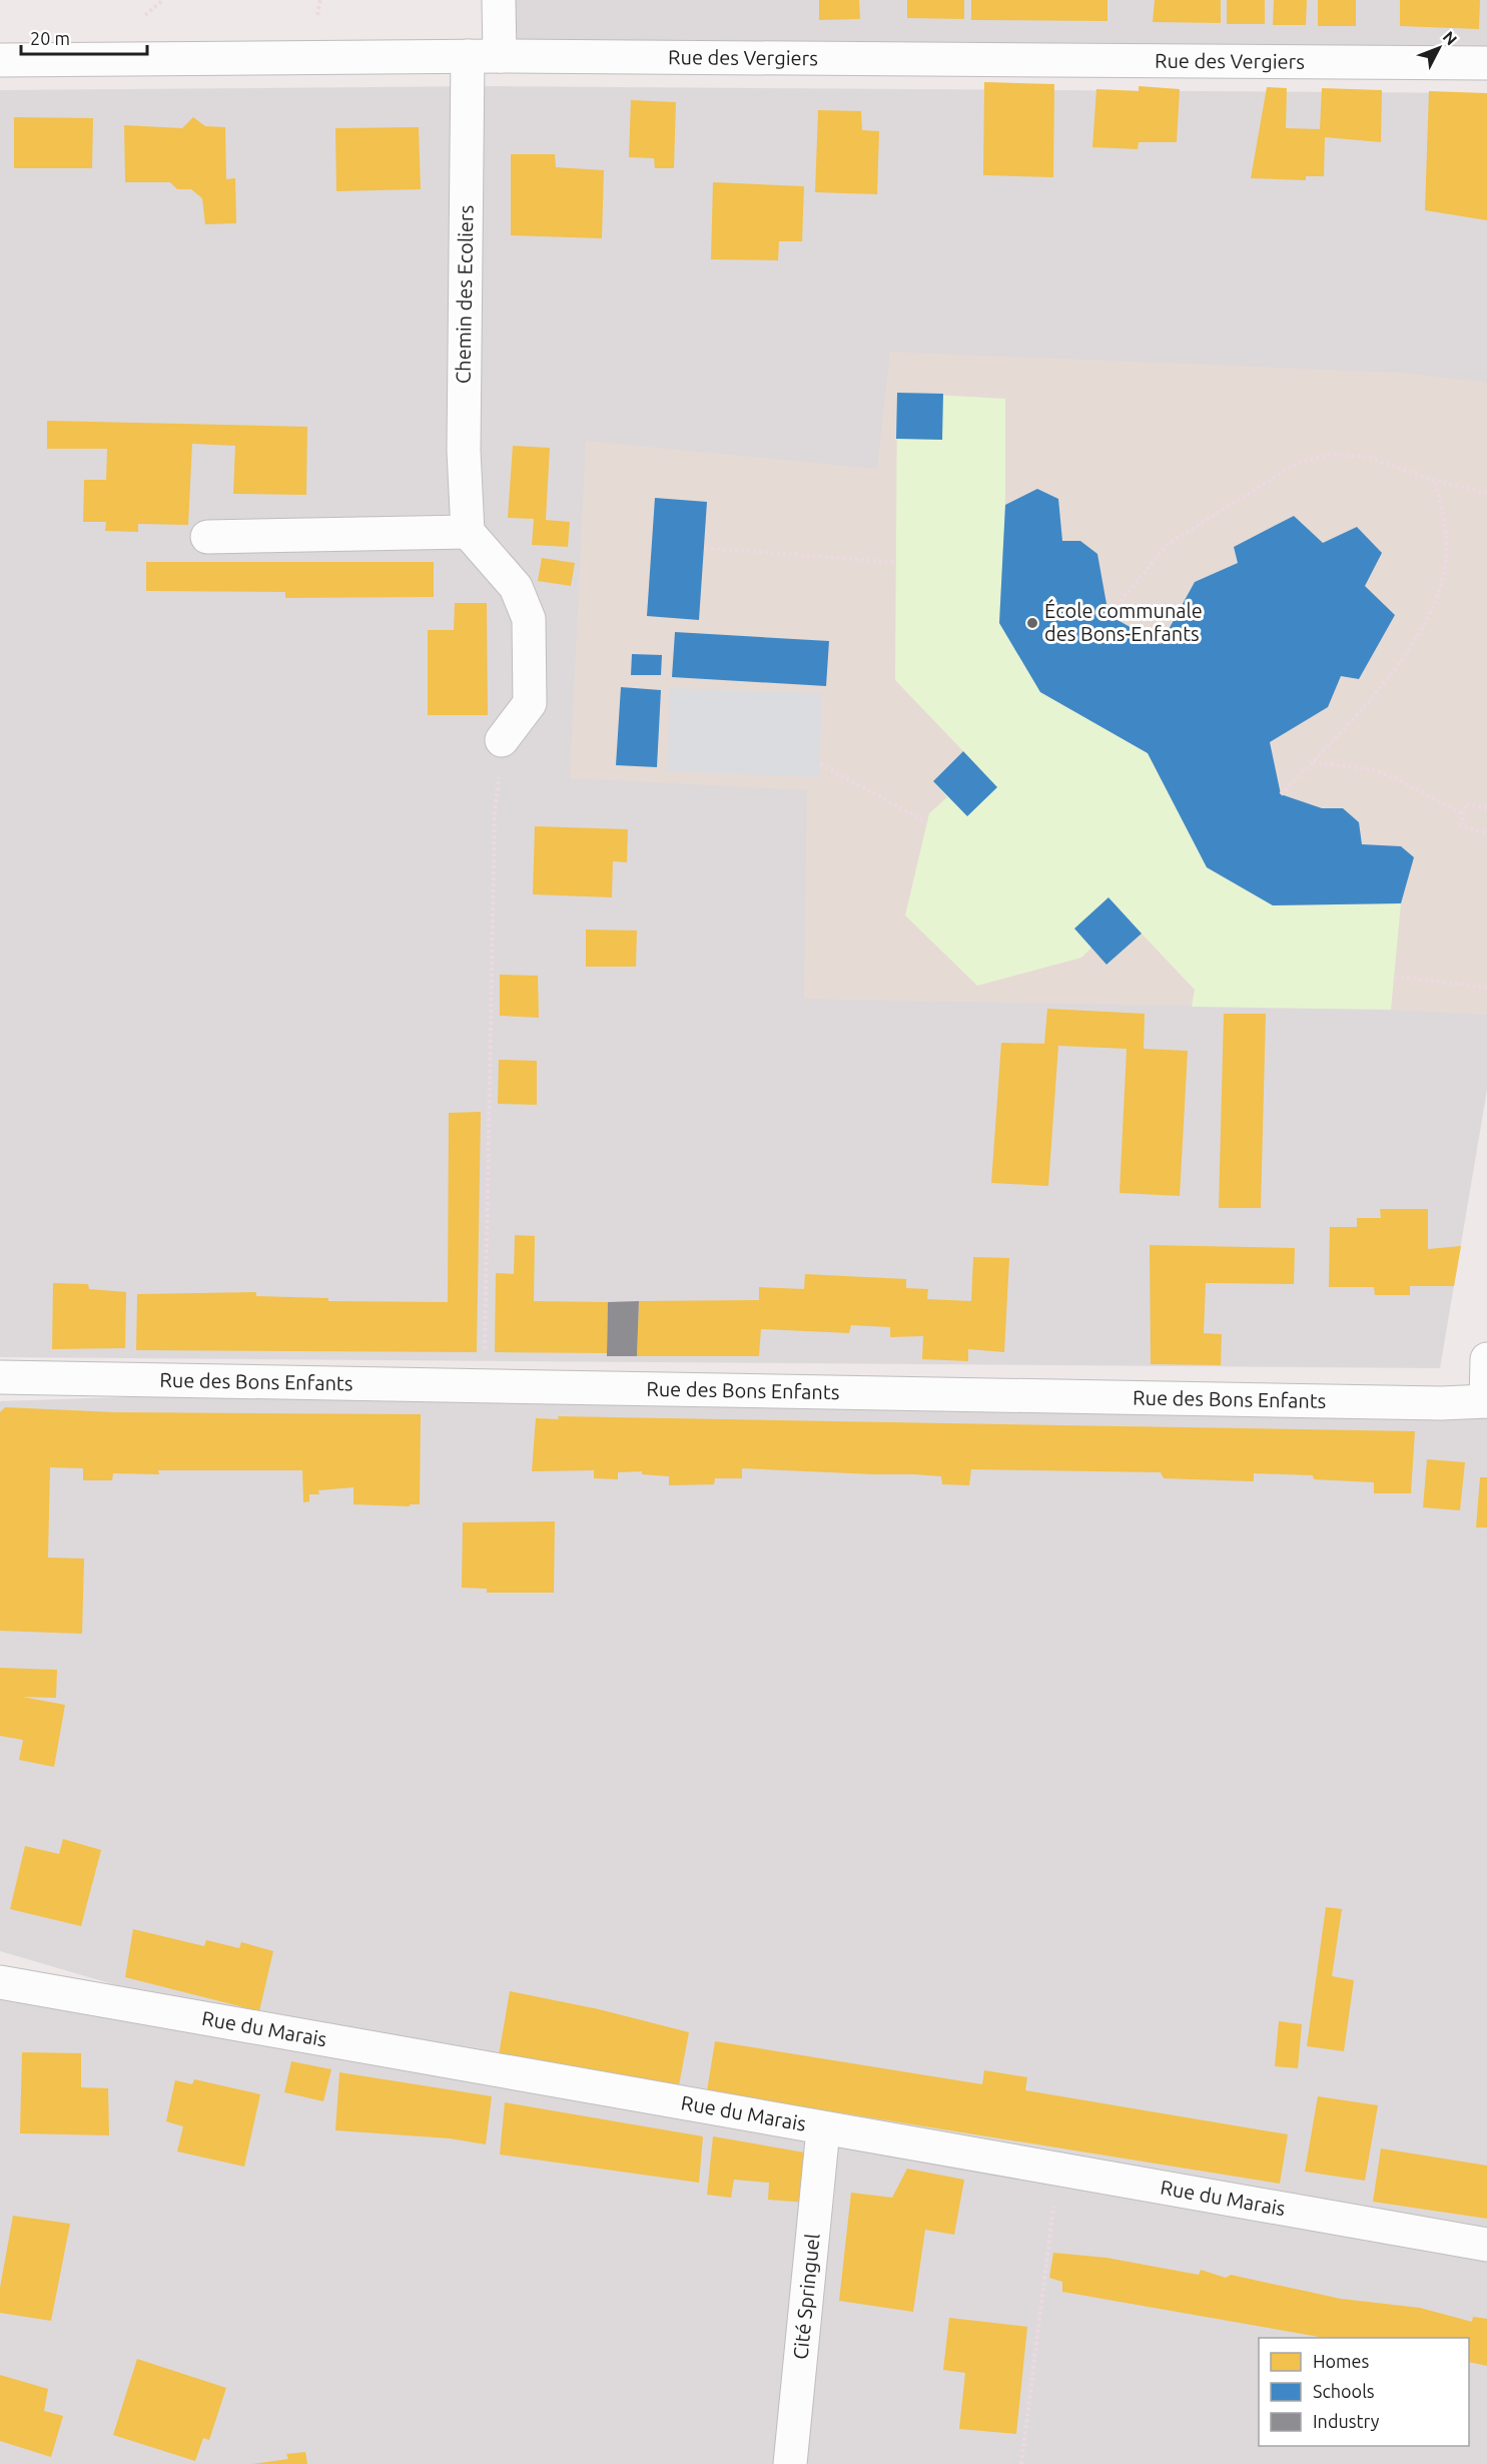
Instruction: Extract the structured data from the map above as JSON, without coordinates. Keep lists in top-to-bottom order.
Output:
{
  "streets": {
    "street": [
      "Rue des Vergiers",
      "Chemin des Ecoliers",
      "Rue des Bons Enfants",
      "Rue du Marais",
      "Cité Springuel"
    ]
  },
  "crossings": [
    ["Rue des Vergiers", "Chemin des Ecoliers"],
    ["Rue du Marais", "Cité Springuel"]
  ],
  "places": ["École communale des Bons-Enfants"],
  "legend": ["Homes", "Schools", "Industry"],
  "scale_bar": "20 m",
  "north": "top right"
}
